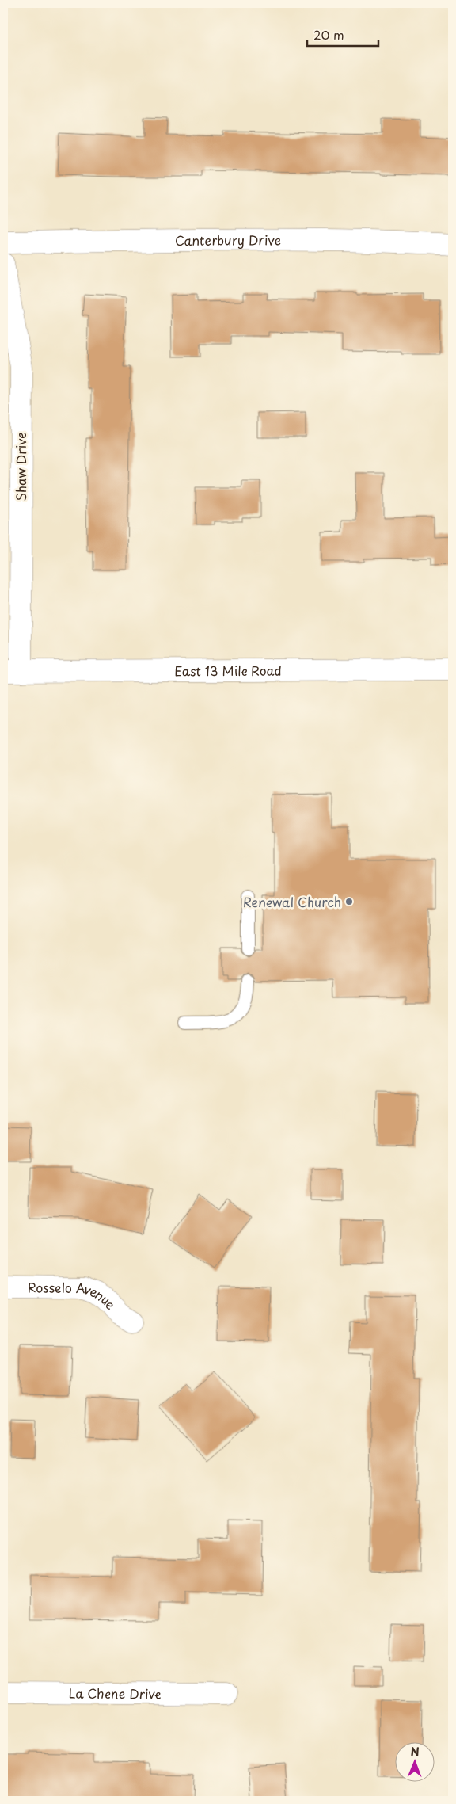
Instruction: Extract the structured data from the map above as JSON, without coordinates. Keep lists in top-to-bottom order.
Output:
{
  "streets": {
    "street": [
      "Canterbury Drive",
      "Shaw Drive",
      "East 13 Mile Road",
      "Rosselo Avenue",
      "La Chene Drive"
    ]
  },
  "crossings": [
    ["Shaw Drive", "East 13 Mile Road"]
  ],
  "places": ["Renewal Church"],
  "scale_bar": "20 m",
  "north": "top"
}
